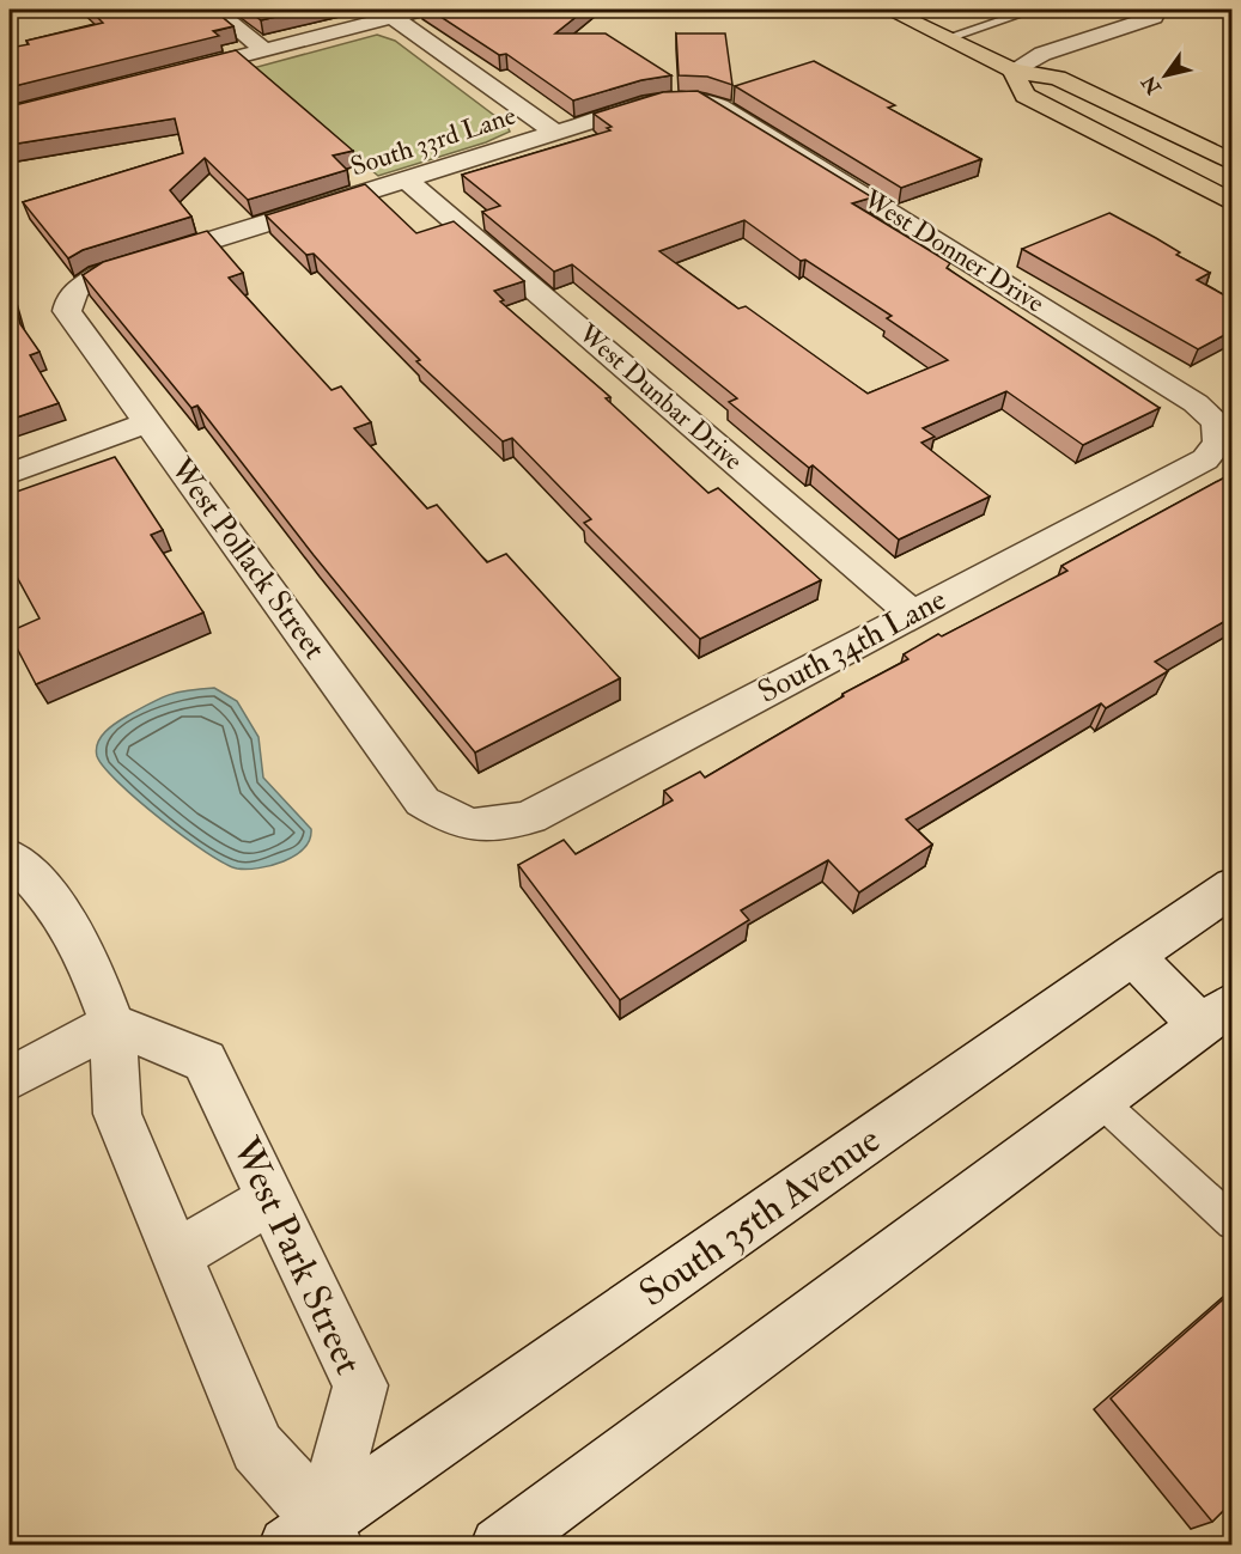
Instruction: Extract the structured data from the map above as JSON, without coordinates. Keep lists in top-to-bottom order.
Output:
{
  "streets": {
    "street": [
      "South 33rd Lane",
      "West Donner Drive",
      "West Dunbar Drive",
      "West Pollack Street",
      "South 34th Lane",
      "South 35th Avenue",
      "West Park Street"
    ]
  },
  "crossings": [
    ["South 33rd Lane", "West Donner Drive"],
    ["South 33rd Lane", "West Dunbar Drive"],
    ["South 33rd Lane", "West Pollack Street"],
    ["West Donner Drive", "South 34th Lane"],
    ["West Dunbar Drive", "South 34th Lane"],
    ["West Pollack Street", "South 34th Lane"],
    ["South 35th Avenue", "West Park Street"]
  ],
  "north": "bottom left"
}
